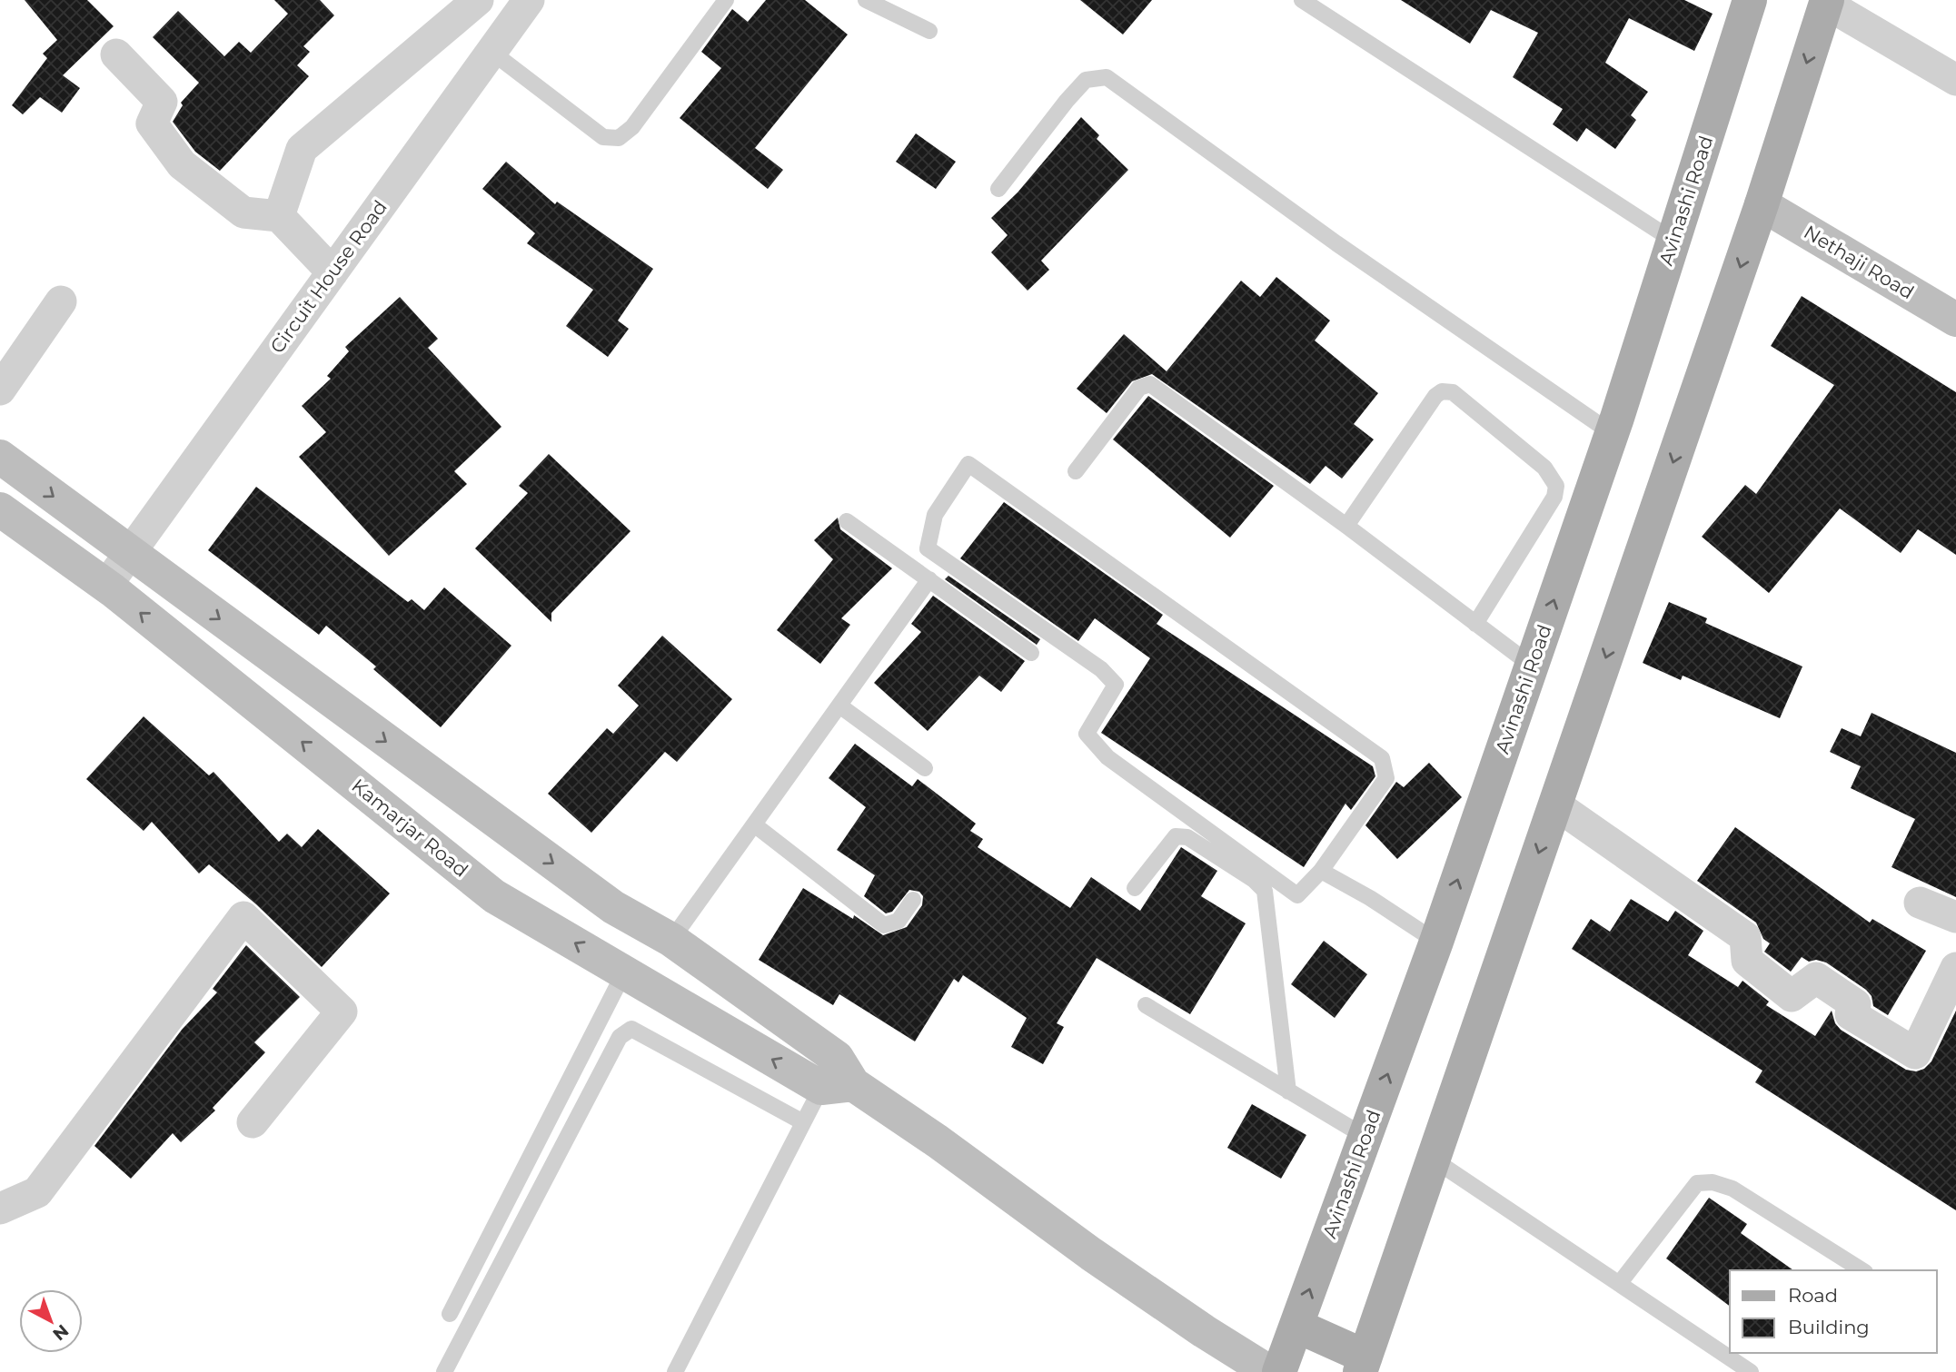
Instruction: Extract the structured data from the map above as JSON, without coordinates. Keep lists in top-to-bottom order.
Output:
{
  "streets": {
    "main road": ["Avinashi Road", "Nethaji Road", "Kamarjar Road"],
    "street": ["Circuit House Road"]
  },
  "crossings": [
    ["Circuit House Road", "Kamarjar Road"]
  ],
  "legend": ["Road", "Building"],
  "north": "bottom right"
}
